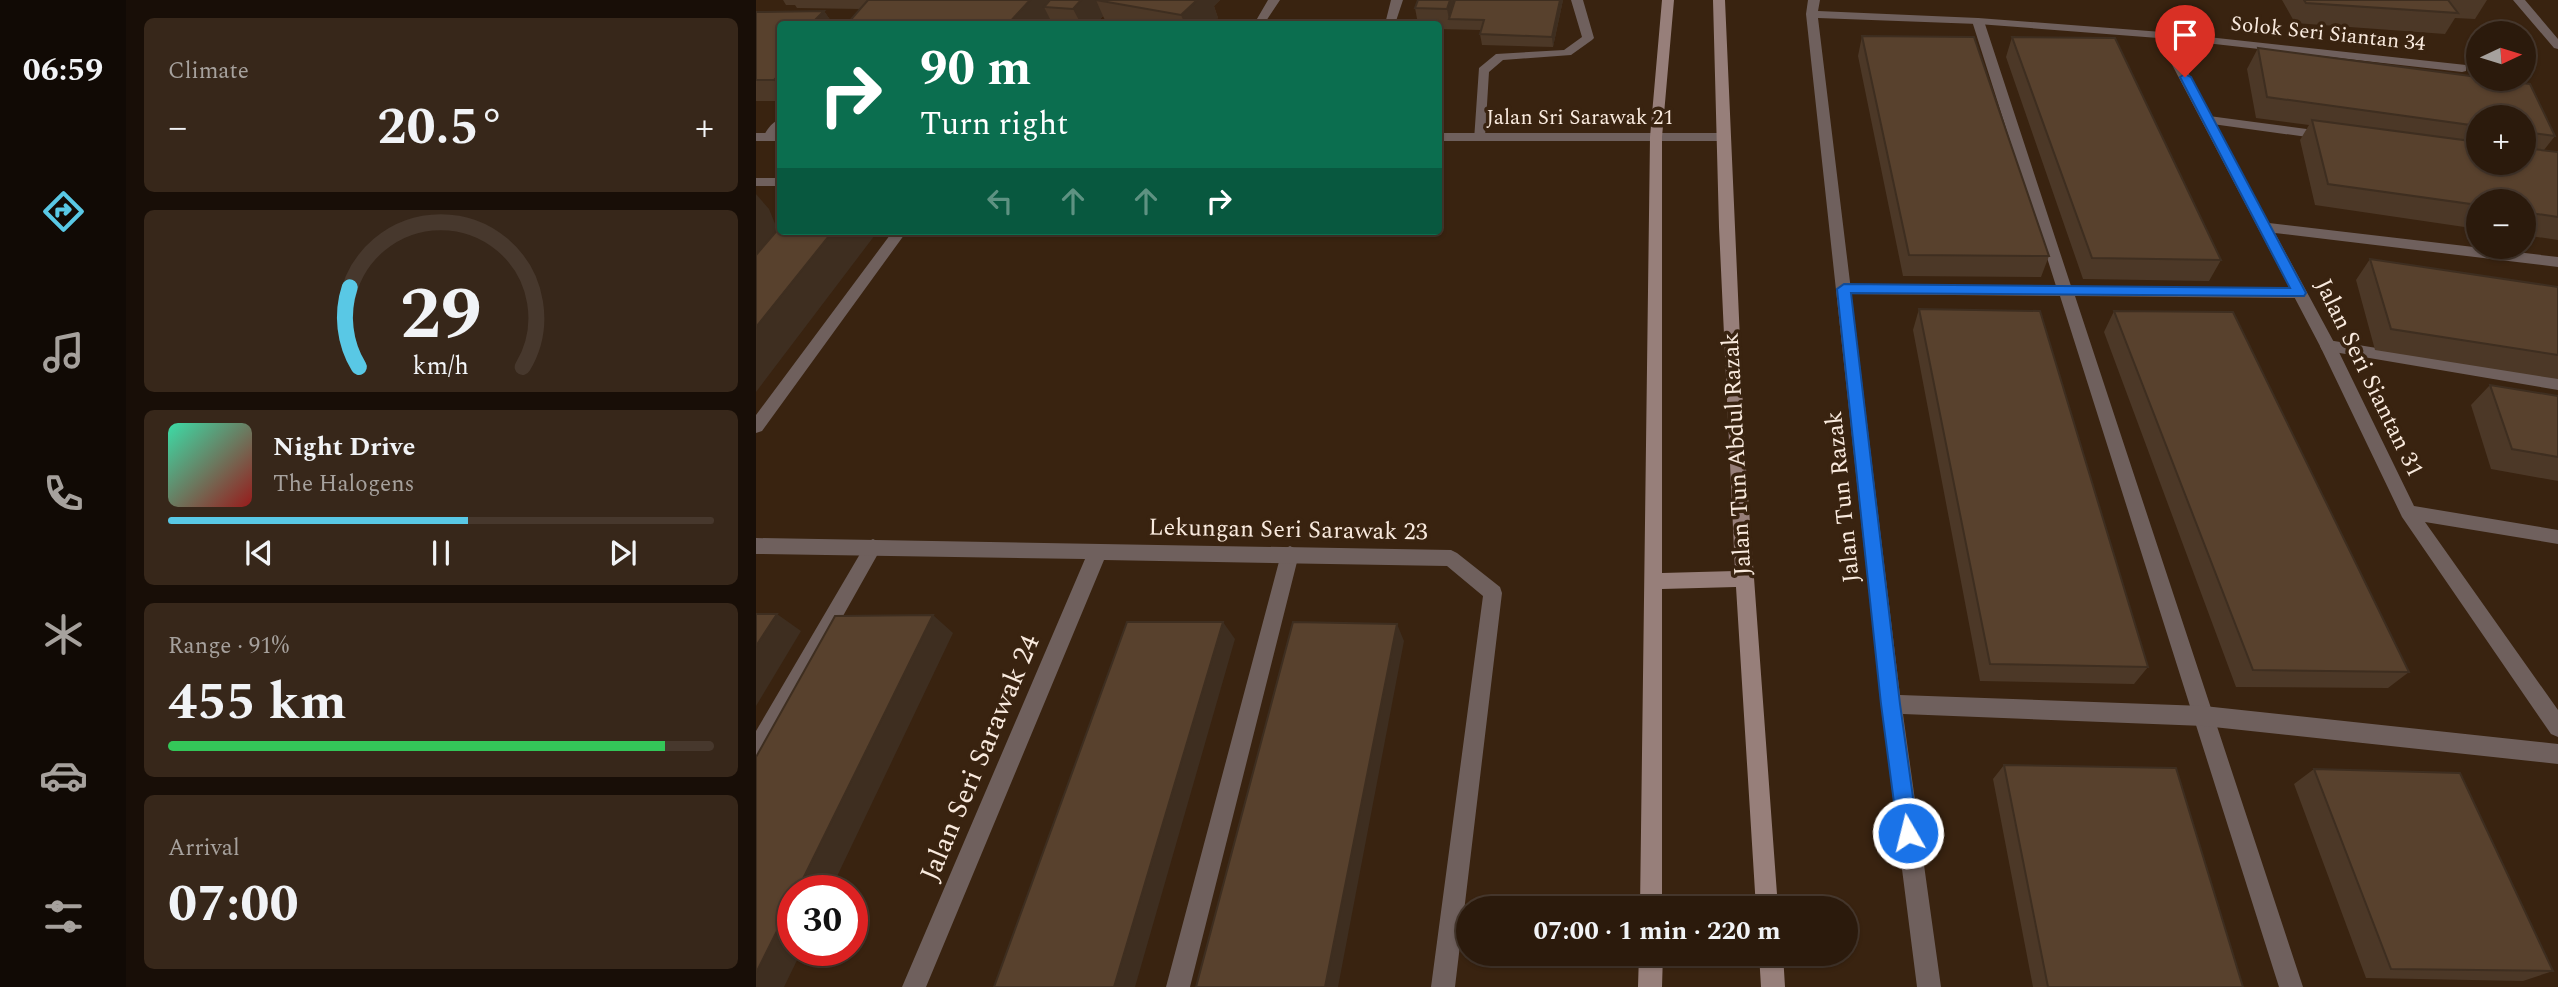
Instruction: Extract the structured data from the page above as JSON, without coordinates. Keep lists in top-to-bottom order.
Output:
{
  "streets": {
    "main road": ["Jalan Tun Abdul Razak"],
    "street": [
      "Solok Seri Siantan 34",
      "Jalan Sri Sarawak 21",
      "Jalan Seri Siantan 31",
      "Jalan Tun Razak",
      "Lekungan Seri Sarawak 23",
      "Jalan Seri Sarawak 24"
    ]
  },
  "crossings": [
    ["Solok Seri Siantan 34", "Jalan Seri Siantan 31"],
    ["Solok Seri Siantan 34", "Jalan Tun Razak"],
    ["Jalan Sri Sarawak 21", "Jalan Tun Abdul Razak"],
    ["Lekungan Seri Sarawak 23", "Jalan Seri Sarawak 24"]
  ],
  "north": "right",
  "page": {
    "tabs": "06:59",
    "tile": [
      "Climate",
      ["Range · 91%", "455 km"],
      ["Arrival", "07:00"]
    ],
    "map_buttons": ["+", "−"],
    "turn": ["90 m", "Turn right"],
    "heat": ["−", "20.5°", "+"],
    "song": ["Night Drive", "The Halogens"],
    "limit": "30",
    "trip": "07:00 · 1 min · 220 m",
    "gauge": ["29", "km/h"]
  }
}
